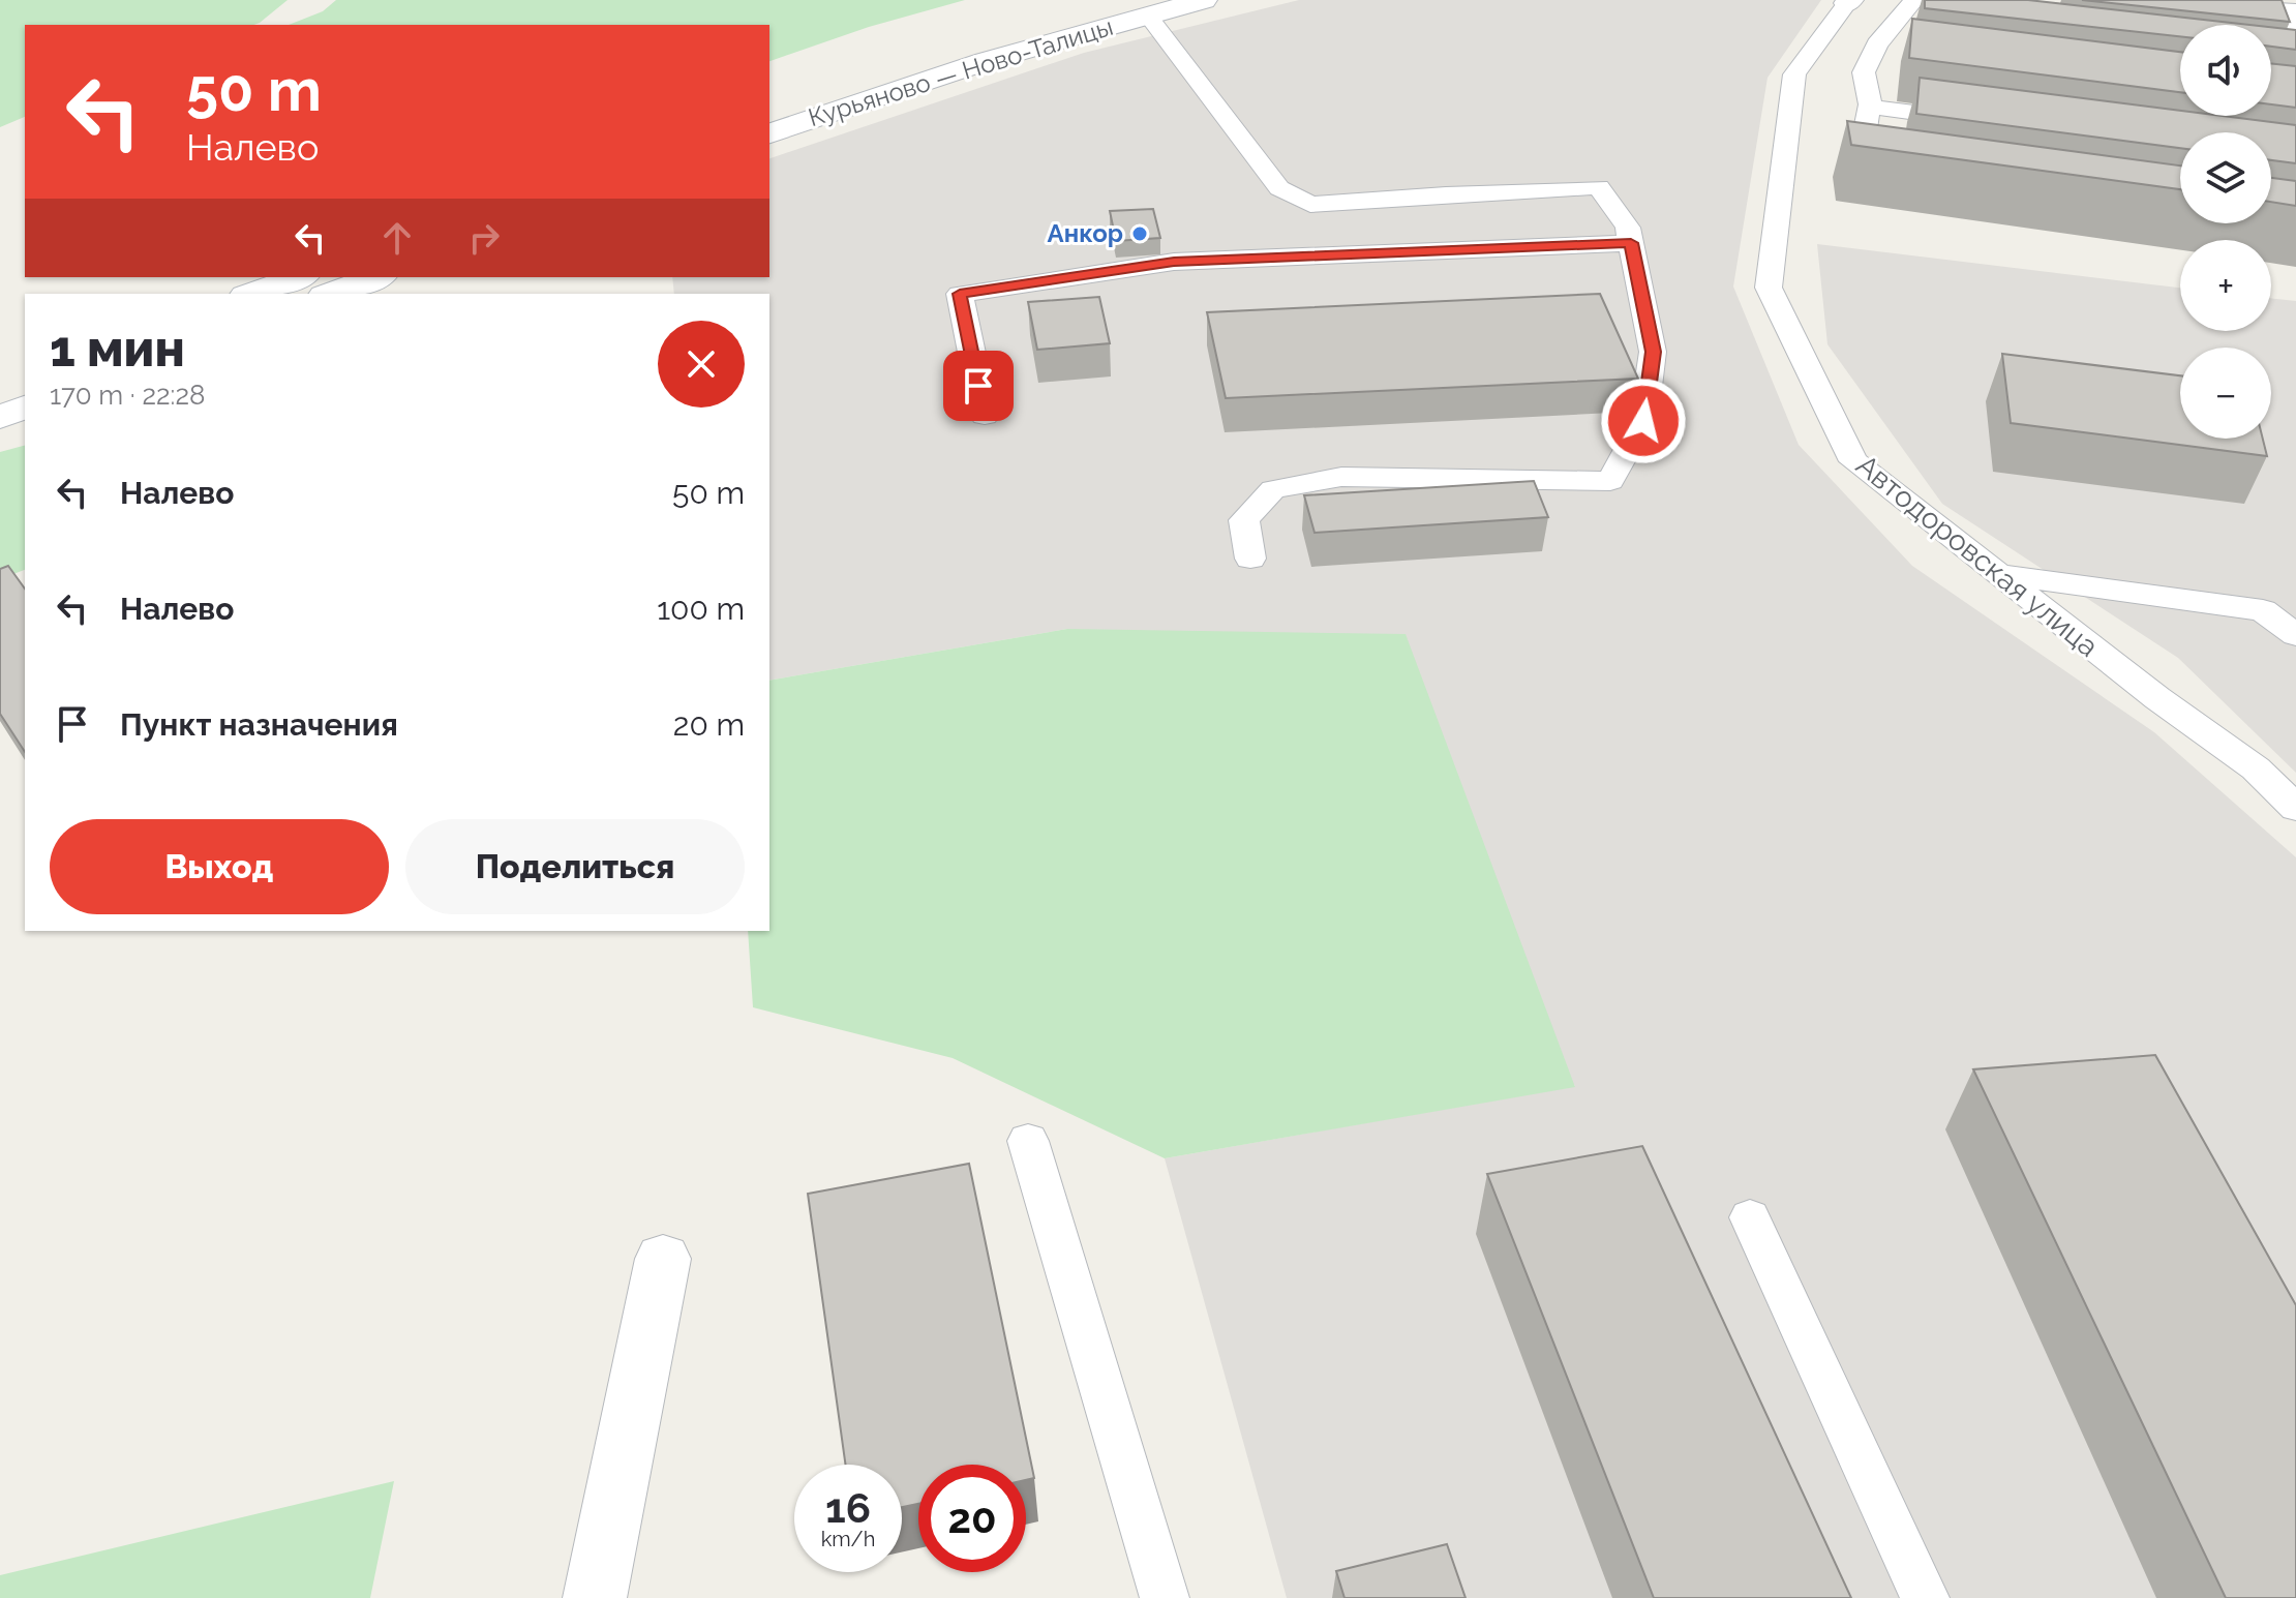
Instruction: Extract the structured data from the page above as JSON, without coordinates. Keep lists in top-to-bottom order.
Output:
{
  "streets": {
    "main road": ["Курьяново — Ново-Талицы"],
    "lane": ["Автодоровская улица"]
  },
  "places": ["Анкор"],
  "page": {
    "map_buttons": ["+", "−"],
    "turn": ["50 m", "Налево"],
    "heading": ["1 мин", "170 m · 22:28"],
    "list": [
      {
        "name": "Налево",
        "value": "50 m"
      },
      {
        "name": "Налево",
        "value": "100 m"
      },
      {
        "name": "Пункт назначения",
        "value": "20 m"
      }
    ],
    "buttons": ["Выход", "Поделиться"],
    "speed": "16 km/h",
    "limit": "20"
  }
}
